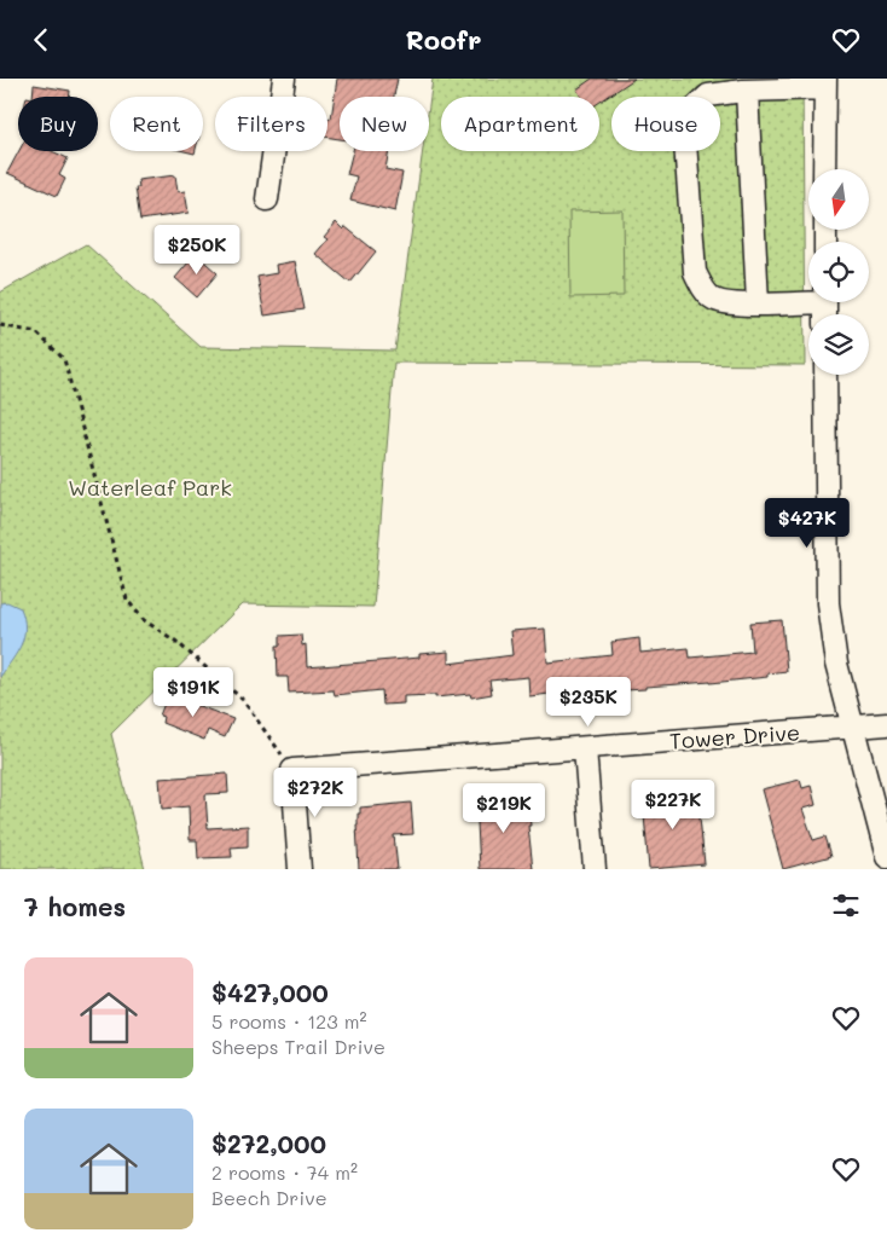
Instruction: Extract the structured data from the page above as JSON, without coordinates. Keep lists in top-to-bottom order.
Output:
{
  "streets": {
    "street": ["Tower Drive"]
  },
  "parks": ["Waterleaf Park"],
  "north": "bottom",
  "page": {
    "header": "Roofr",
    "chip": [
      "Buy",
      "Rent",
      "Filters",
      "New",
      "Apartment",
      "House"
    ],
    "price": [
      "$250K",
      "$427K",
      "$191K",
      "$235K",
      "$272K",
      "$227K",
      "$219K"
    ],
    "heading": "7 homes",
    "list": [
      {
        "name": "$427,000",
        "note": "5 rooms · 123 m² · Sheeps Trail Drive"
      },
      {
        "name": "$272,000",
        "note": "2 rooms · 74 m² · Beech Drive"
      }
    ]
  }
}
